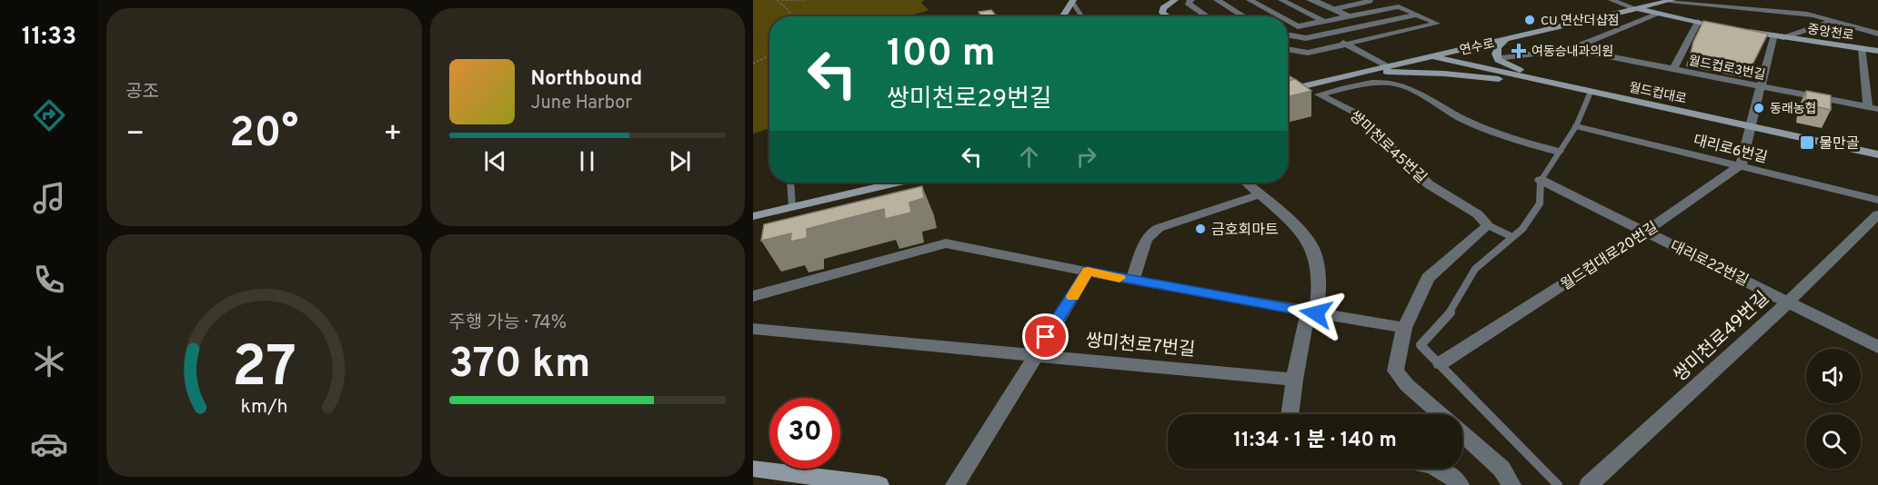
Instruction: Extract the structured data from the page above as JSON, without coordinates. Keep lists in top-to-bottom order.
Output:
{
  "streets": {
    "main road": ["중앙천로", "연수로", "월드컵대로"],
    "street": [
      "월드컵로3번길",
      "쌍미천로45번길",
      "대리로6번길",
      "월드컵대로20번길",
      "대리로22번길",
      "쌍미천로49번길",
      "쌍미천로7번길"
    ]
  },
  "crossings": [
    ["연수로", "월드컵대로"],
    ["대리로6번길", "월드컵대로20번길"],
    ["월드컵대로20번길", "대리로22번길"],
    ["대리로22번길", "쌍미천로49번길"]
  ],
  "places": {
    "other": ["CU 연산더샵점", "동래농협", "금호회마트"],
    "health": ["여동승내과의원"],
    "transit": ["물만골"]
  },
  "page": {
    "tabs": "11:33",
    "tile": [
      "공조",
      ["주행 가능 · 74%", "370 km"]
    ],
    "turn": ["100 m", "쌍미천로29번길"],
    "song": ["Northbound", "June Harbor"],
    "heat": ["−", "20°", "+"],
    "limit": "30",
    "trip": "11:34 · 1 분 · 140 m",
    "gauge": ["27", "km/h"]
  }
}
